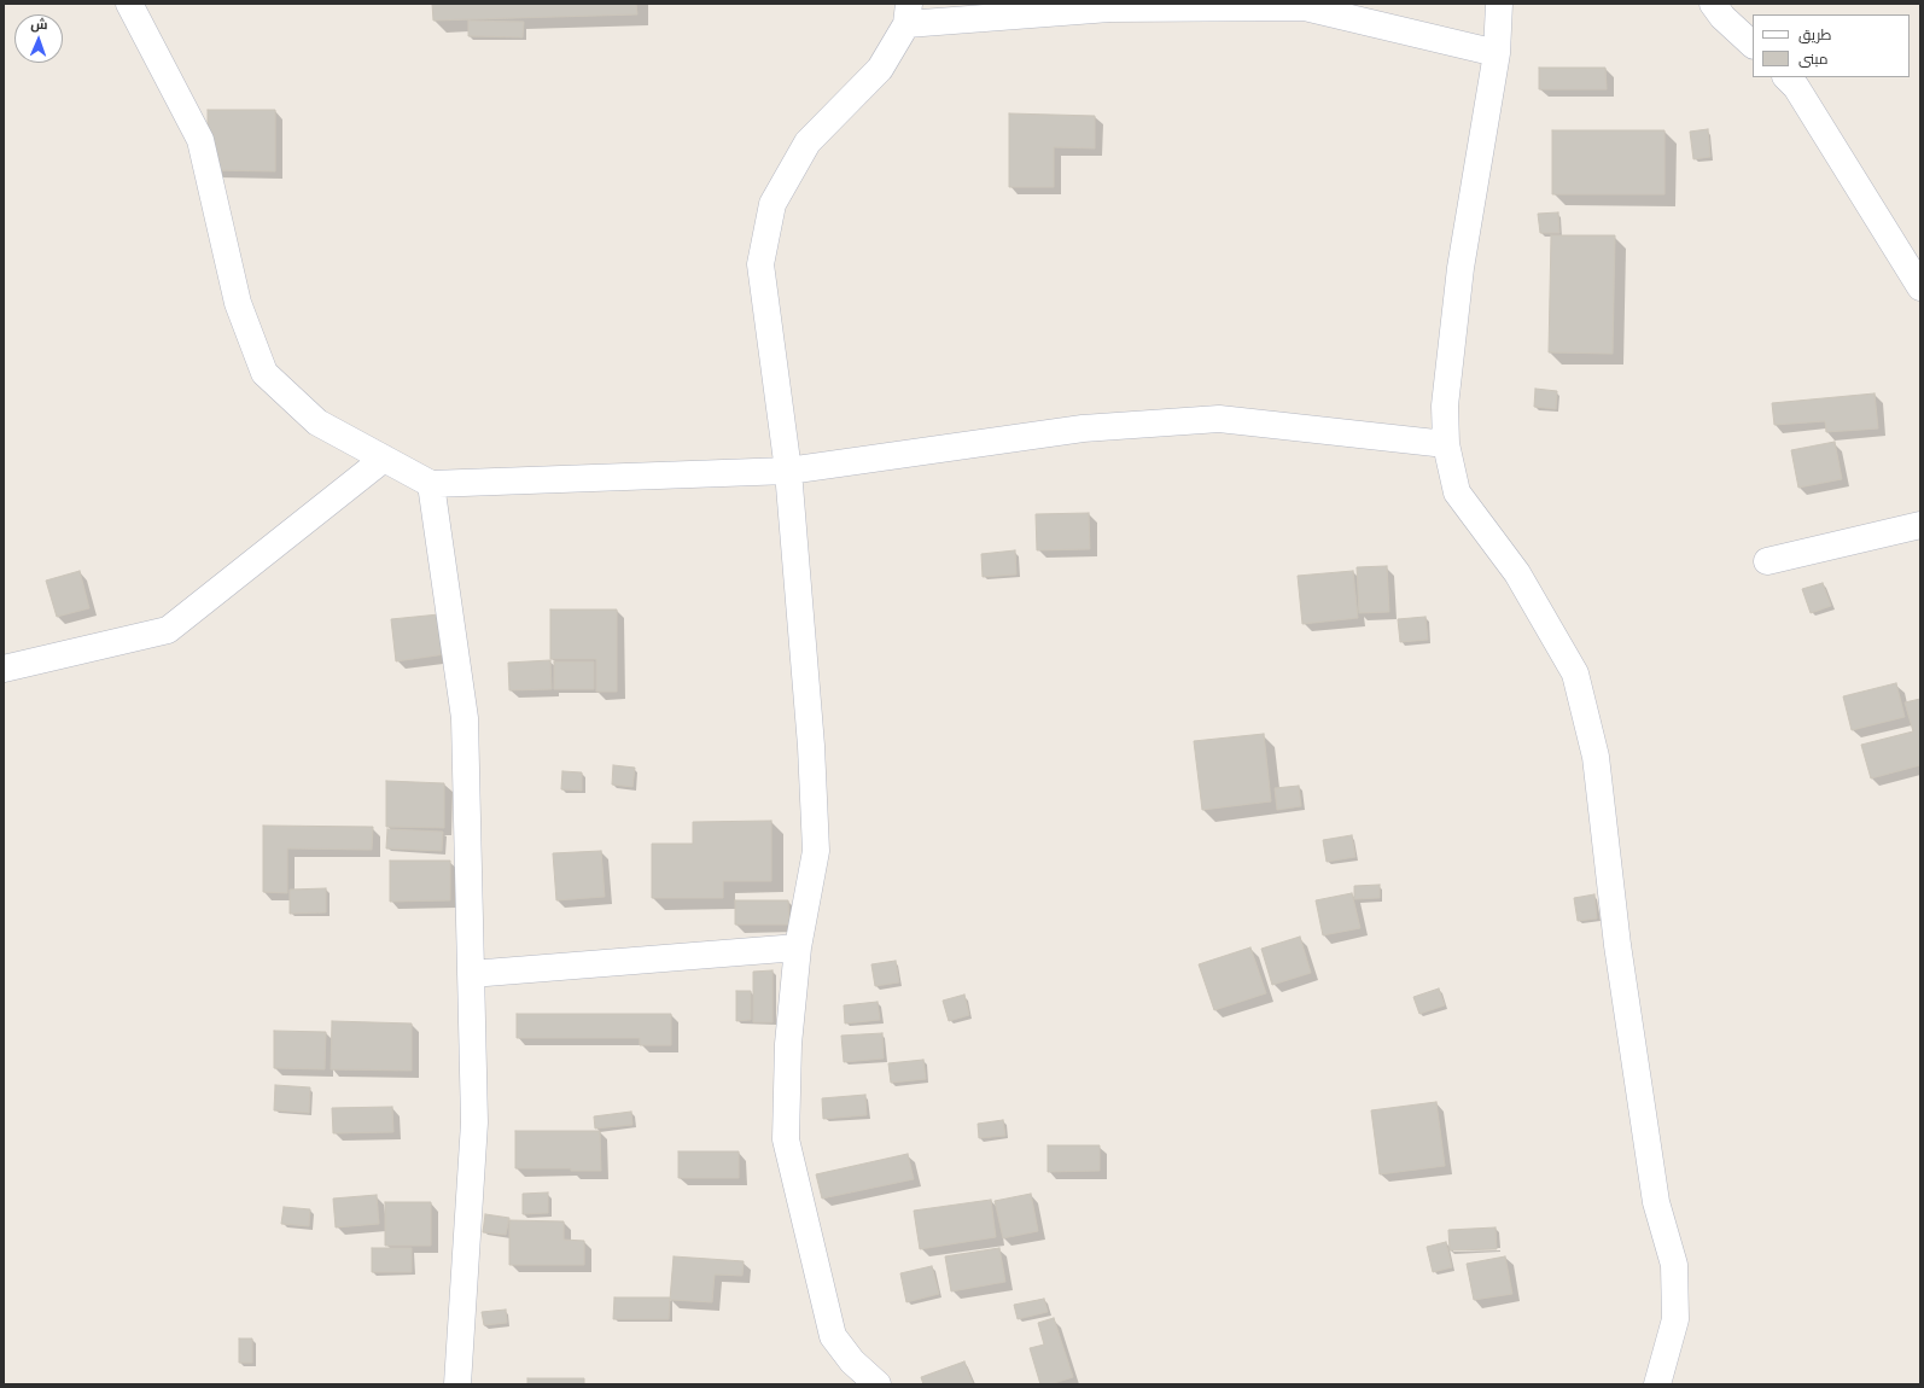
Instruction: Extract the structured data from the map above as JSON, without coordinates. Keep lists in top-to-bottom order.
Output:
{
  "legend": ["طريق", "مبنى"],
  "north": "top"
}
